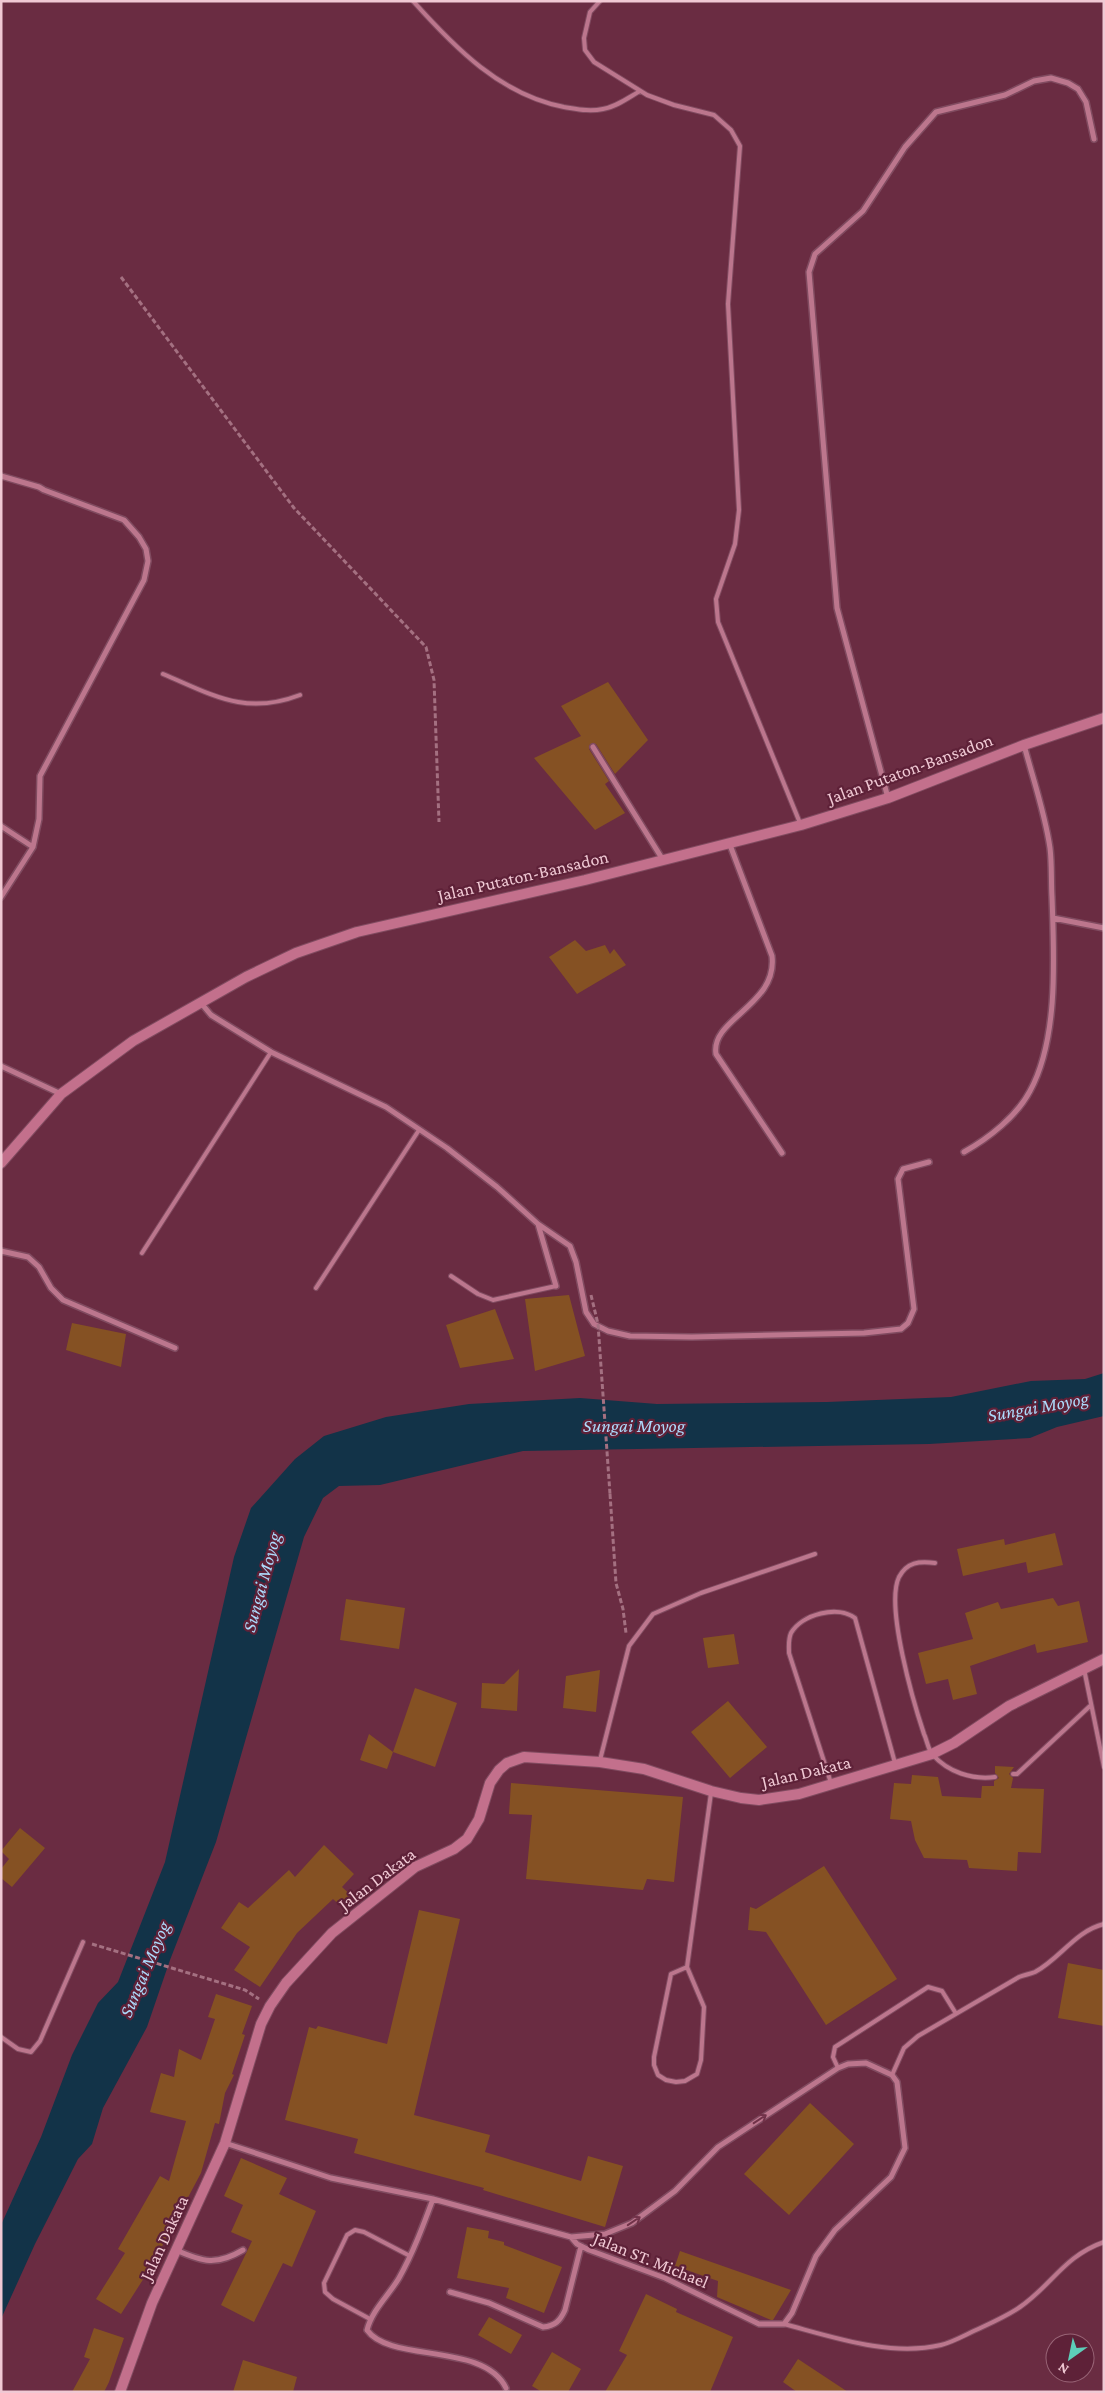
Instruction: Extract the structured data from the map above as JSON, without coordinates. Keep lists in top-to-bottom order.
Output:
{
  "streets": {
    "street": ["Jalan Putaton-Bansadon", "Jalan Dakata", "Jalan ST. Michael"]
  },
  "crossings": [
    ["Jalan Dakata", "Jalan ST. Michael"]
  ],
  "water": ["Sungai Moyog"],
  "north": "bottom left"
}
